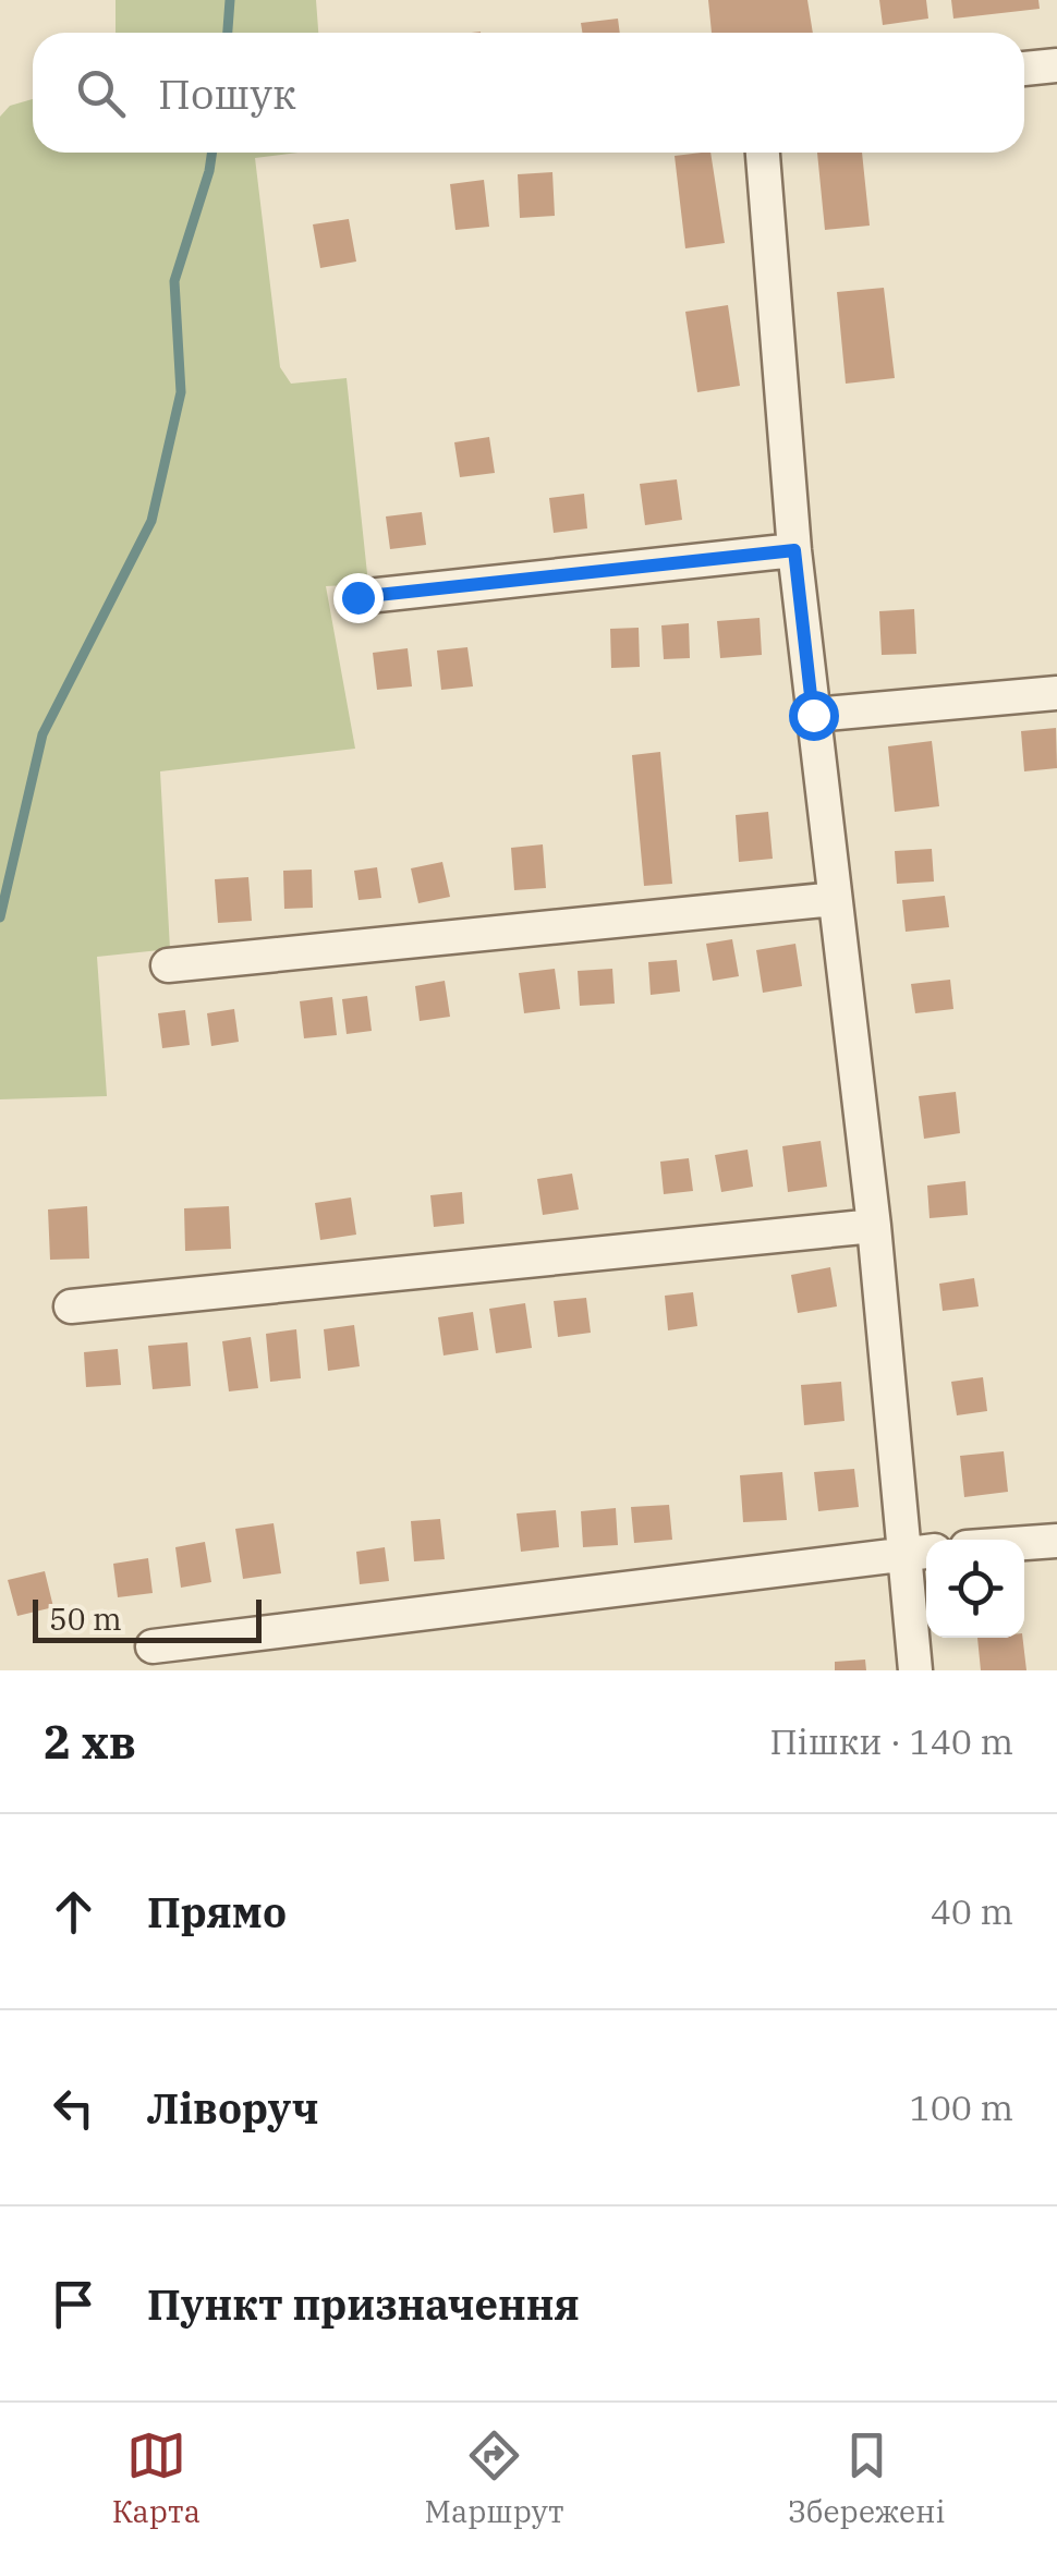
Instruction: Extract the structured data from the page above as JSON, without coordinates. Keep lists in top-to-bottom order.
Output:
{
  "scale_bar": "50 m",
  "page": {
    "search": "Пошук",
    "scale": "50 m",
    "heading": ["2 хв", "Пішки · 140 m"],
    "list": [
      ["Прямо", "40 m"],
      ["Ліворуч", "100 m"],
      "Пункт призначення"
    ],
    "nav": ["Карта", "Маршрут", "Збережені"]
  }
}
